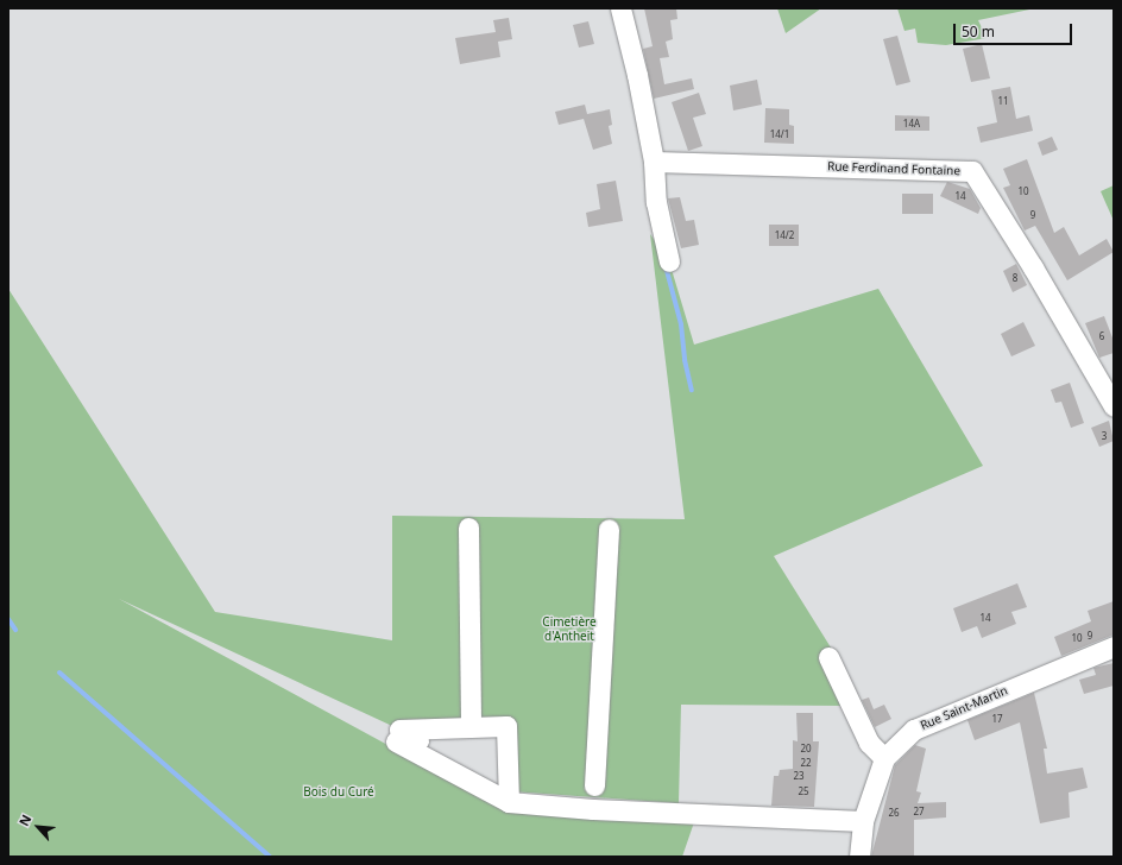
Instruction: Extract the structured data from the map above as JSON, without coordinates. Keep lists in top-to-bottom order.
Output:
{
  "streets": {
    "street": ["Rue Ferdinand Fontaine", "Rue Saint-Martin"]
  },
  "parks": ["Cimetière d'Antheit", "Bois du Curé"],
  "house_numbers": [
    "11",
    "14A",
    "14/1",
    "10",
    "14",
    "9",
    "14/2",
    "8",
    "6",
    "3",
    "14",
    "9",
    "10",
    "17",
    "20",
    "22",
    "23",
    "25",
    "27",
    "26"
  ],
  "scale_bar": "50 m",
  "north": "top left"
}
